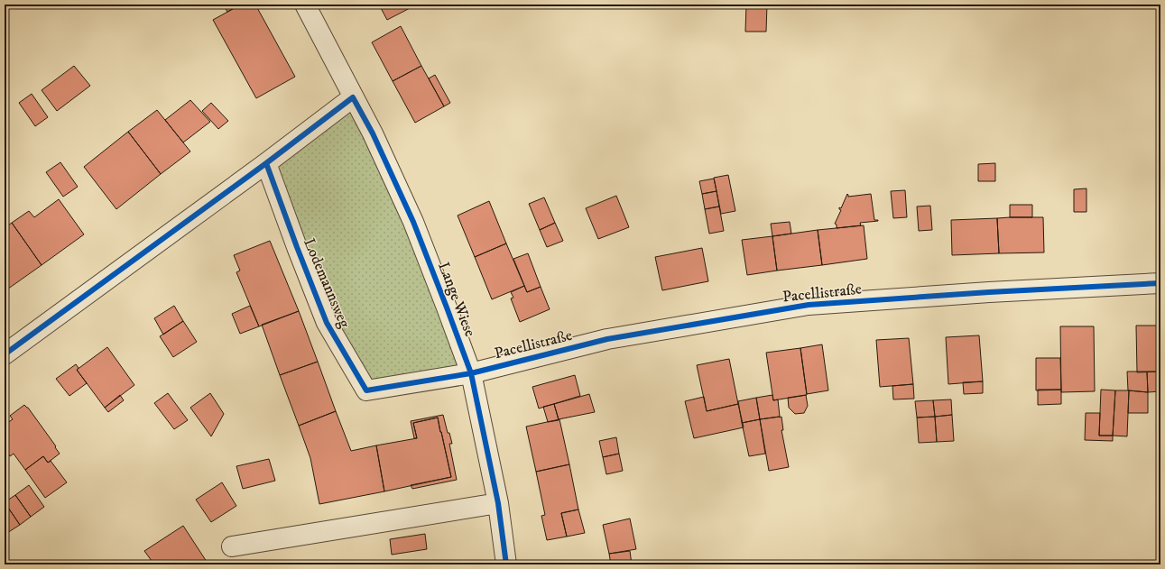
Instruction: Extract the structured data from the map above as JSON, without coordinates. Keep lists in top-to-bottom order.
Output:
{
  "streets": {
    "street": ["Lodemannsweg", "Pacellistraße", "Lange Wiese"]
  },
  "crossings": [
    ["Lodemannsweg", "Pacellistraße"],
    ["Lodemannsweg", "Lange Wiese"],
    ["Pacellistraße", "Lange Wiese"]
  ]
}
